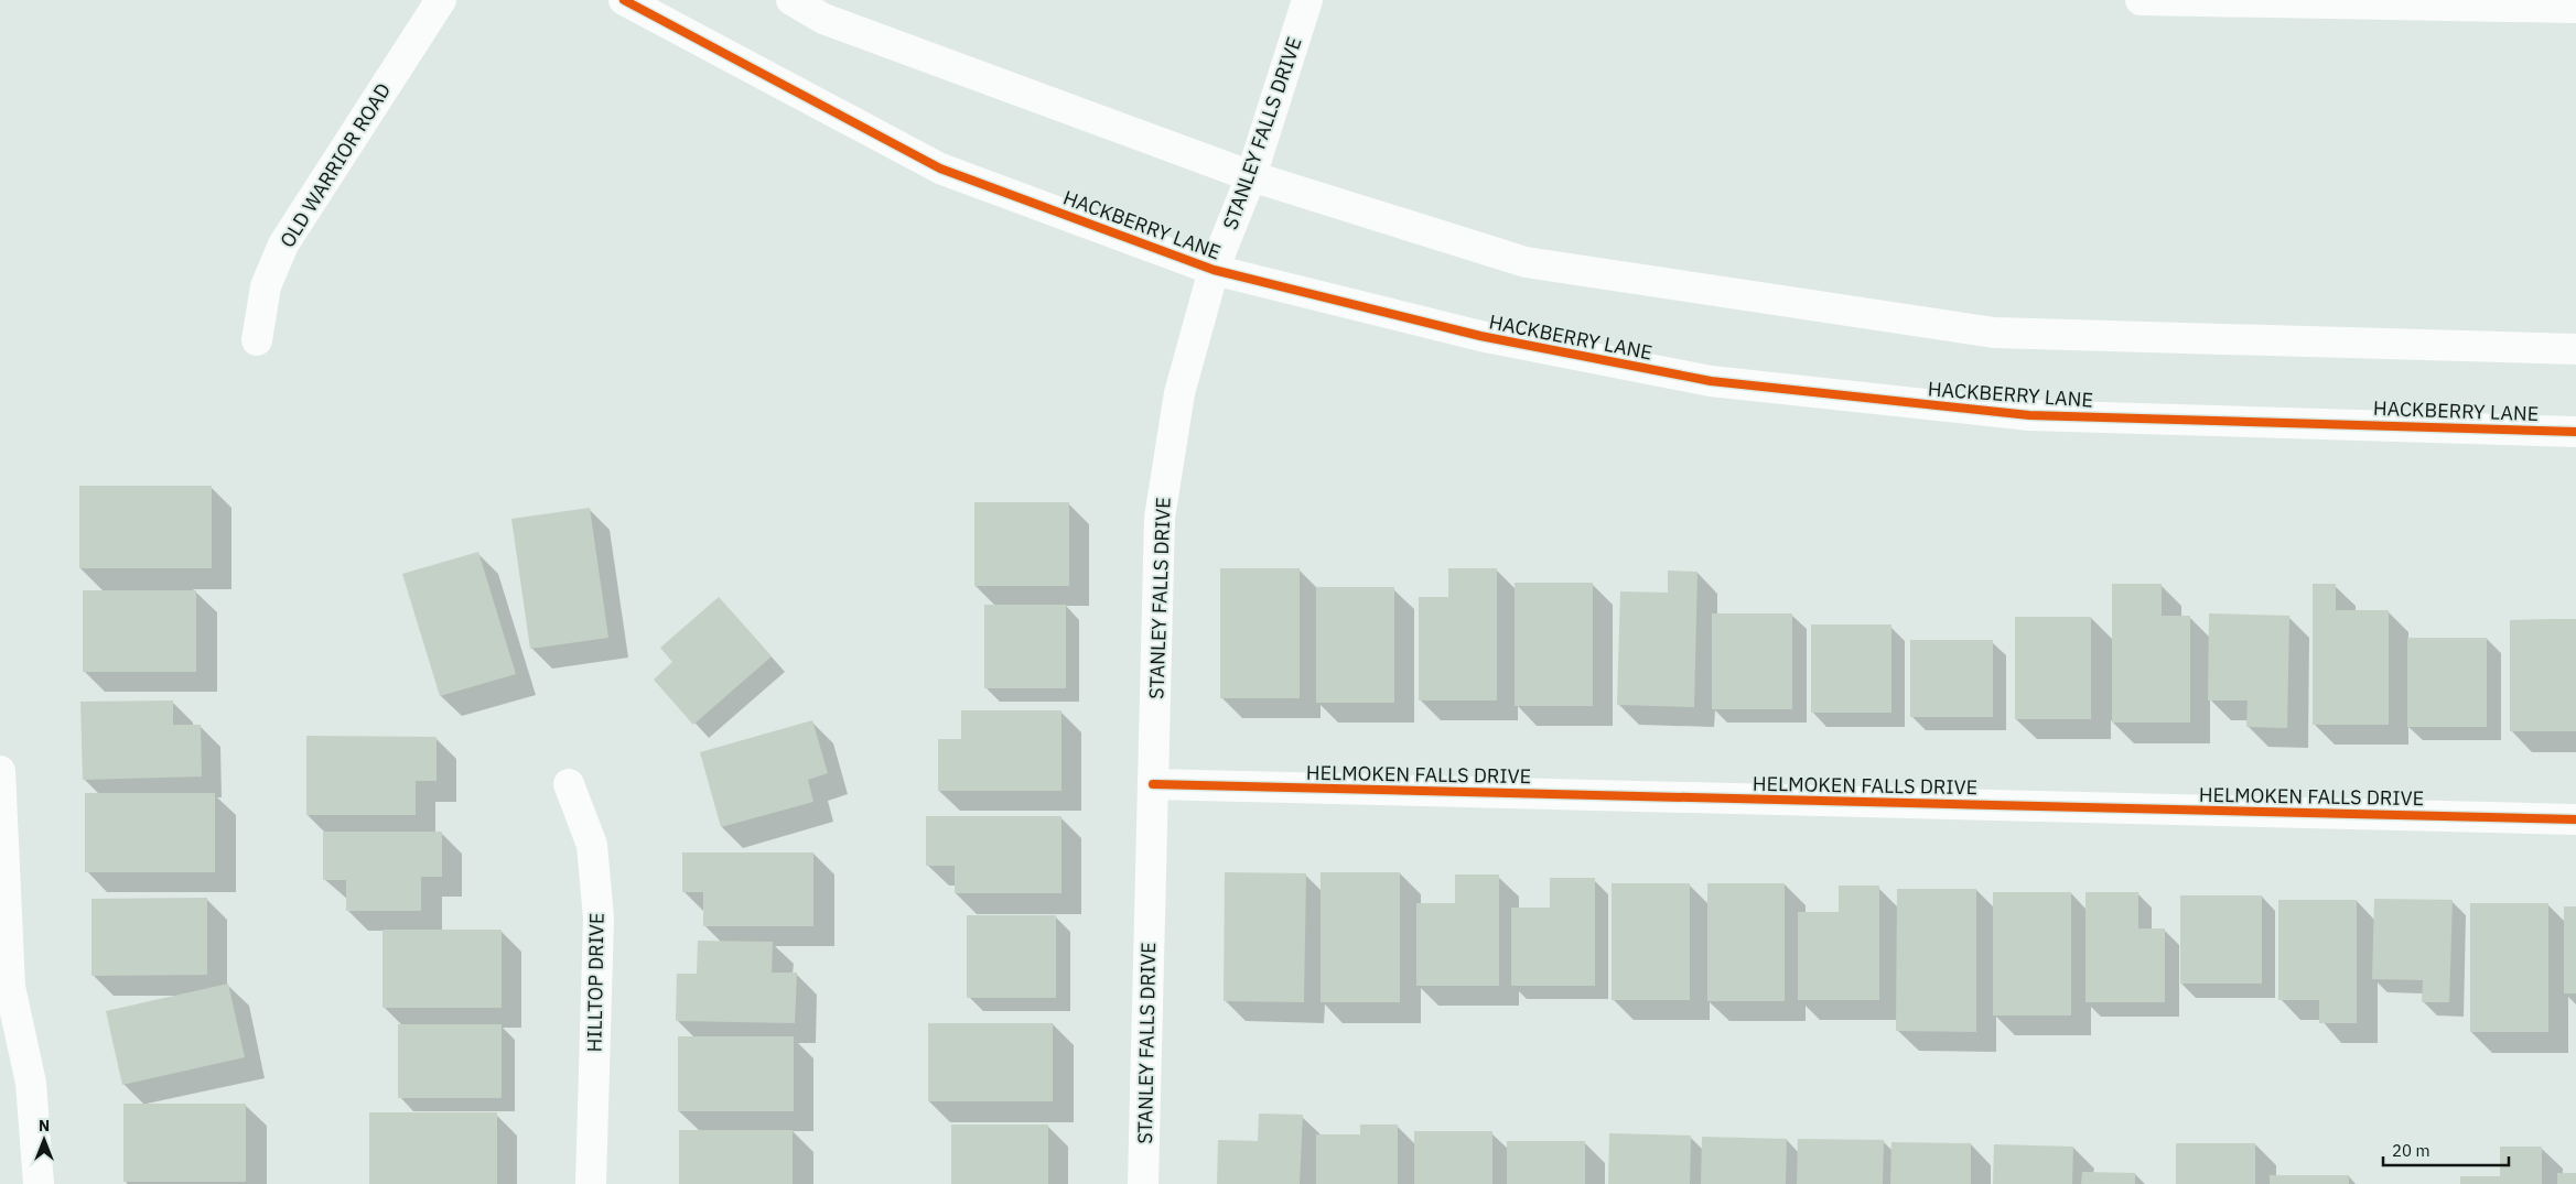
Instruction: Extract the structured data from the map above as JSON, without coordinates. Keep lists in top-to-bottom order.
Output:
{
  "streets": {
    "street": [
      "STANLEY FALLS DRIVE",
      "OLD WARRIOR ROAD",
      "HACKBERRY LANE",
      "HELMOKEN FALLS DRIVE",
      "HILLTOP DRIVE"
    ]
  },
  "crossings": [
    ["STANLEY FALLS DRIVE", "HACKBERRY LANE"],
    ["STANLEY FALLS DRIVE", "HELMOKEN FALLS DRIVE"]
  ],
  "scale_bar": "20 m",
  "north": "top"
}
